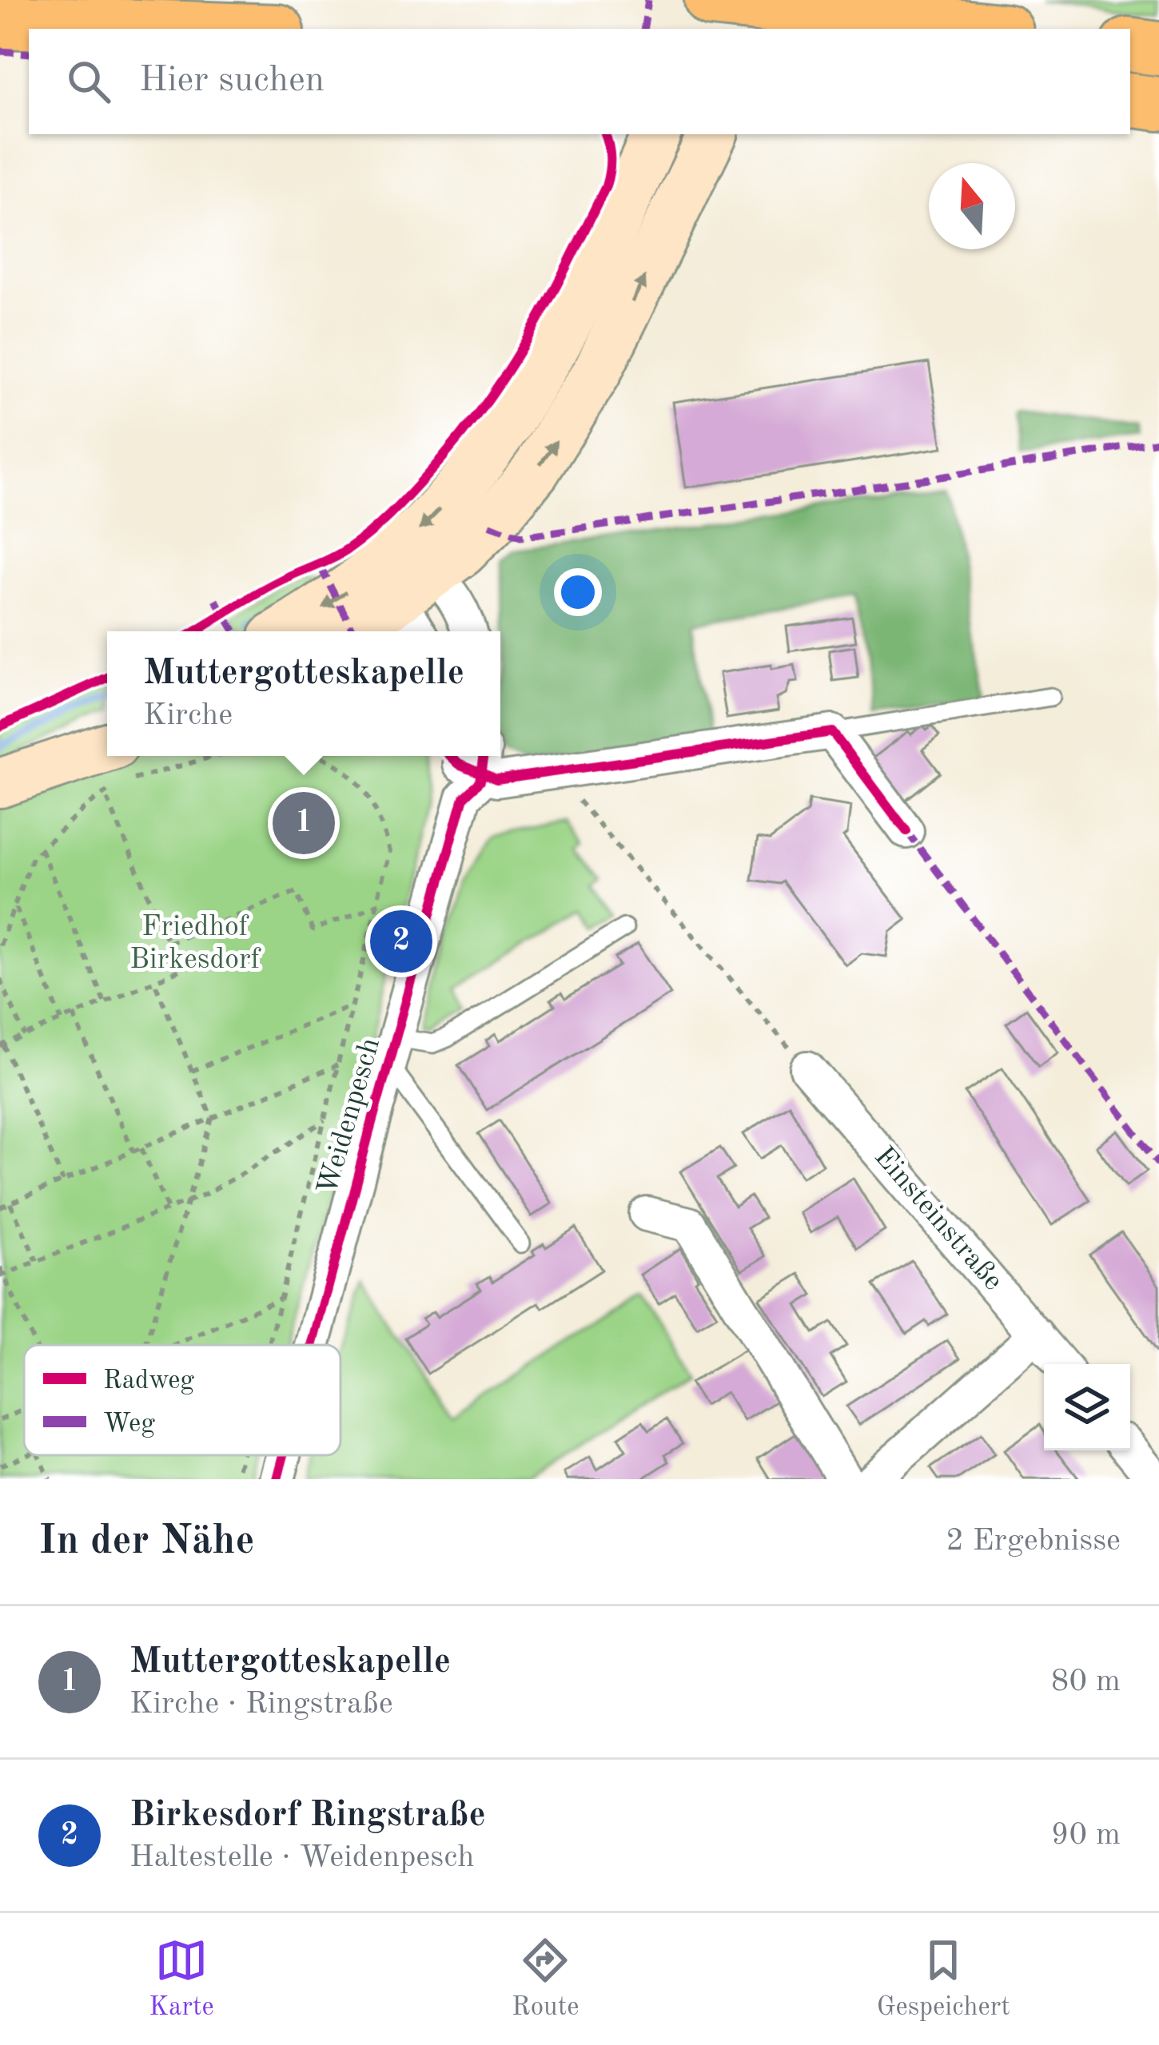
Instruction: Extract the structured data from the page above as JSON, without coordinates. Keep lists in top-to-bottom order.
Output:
{
  "streets": {
    "street": ["Weidenpesch", "Einsteinstraße"]
  },
  "parks": ["Friedhof Birkesdorf"],
  "legend": ["Radweg", "Weg"],
  "north": "top",
  "page": {
    "search": "Hier suchen",
    "popup": ["Muttergotteskapelle", "Kirche"],
    "pins": ["1", "2"],
    "heading": ["In der Nähe", "2 Ergebnisse"],
    "list": [
      {
        "mark": "1",
        "name": "Muttergotteskapelle",
        "note": "Kirche · Ringstraße",
        "value": "80 m"
      },
      {
        "mark": "2",
        "name": "Birkesdorf Ringstraße",
        "note": "Haltestelle · Weidenpesch",
        "value": "90 m"
      }
    ],
    "nav": ["Karte", "Route", "Gespeichert"]
  }
}
